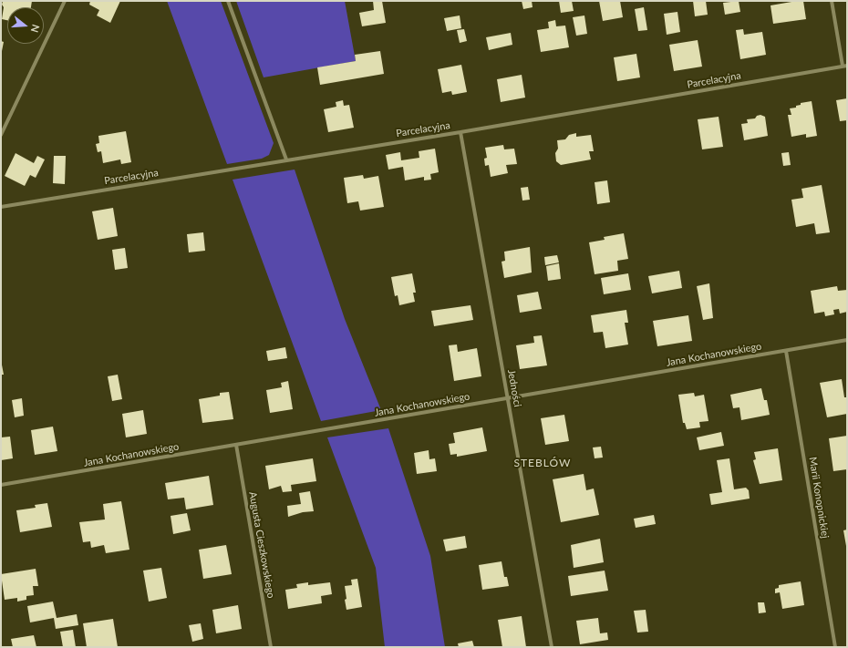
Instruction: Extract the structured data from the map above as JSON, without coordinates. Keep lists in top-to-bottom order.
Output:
{
  "streets": {
    "street": [
      "Parcelacyjna",
      "Jana Kochanowskiego",
      "Jedności",
      "Marii Konopnickiej",
      "Augusta Cieszkowskiego"
    ]
  },
  "crossings": [
    ["Parcelacyjna", "Jedności"],
    ["Jana Kochanowskiego", "Jedności"],
    ["Jana Kochanowskiego", "Marii Konopnickiej"],
    ["Jana Kochanowskiego", "Augusta Cieszkowskiego"]
  ],
  "districts": ["STEBLÓW"],
  "north": "right"
}
